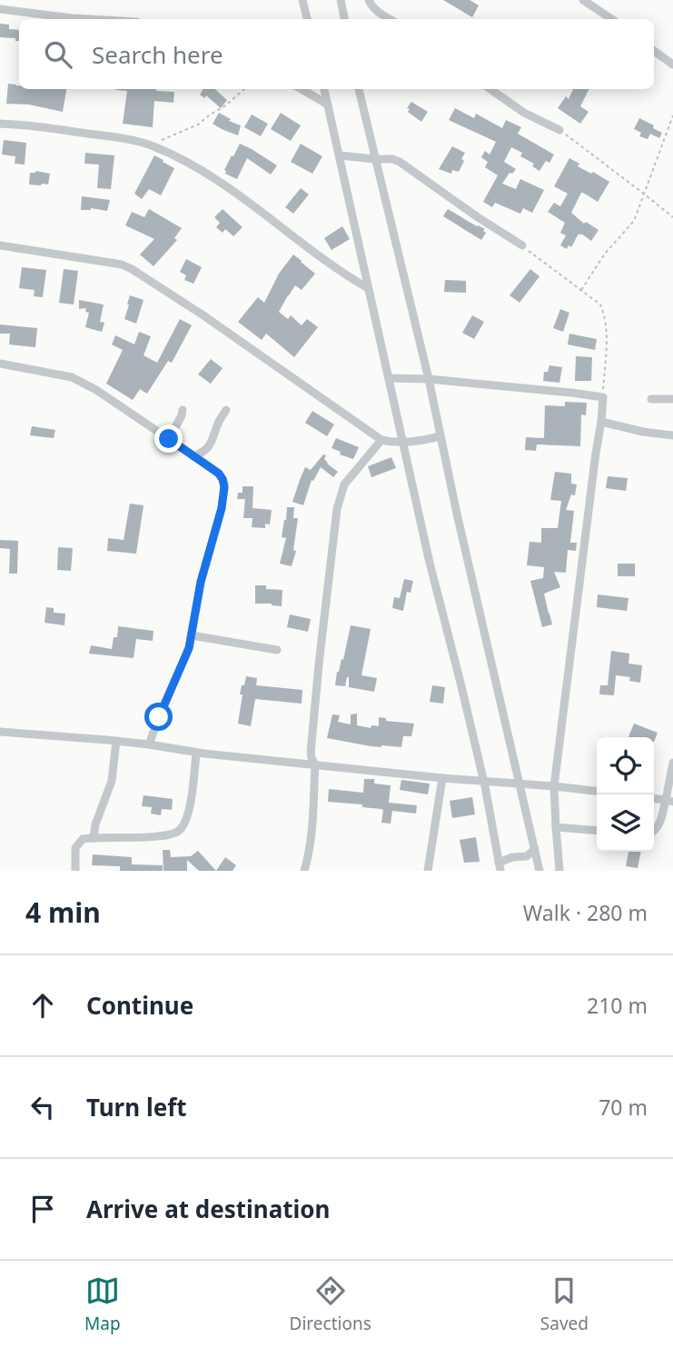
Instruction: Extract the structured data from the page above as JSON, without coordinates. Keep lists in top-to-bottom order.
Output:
{
  "page": {
    "search": "Search here",
    "heading": ["4 min", "Walk · 280 m"],
    "list": [
      ["Continue", "210 m"],
      ["Turn left", "70 m"],
      "Arrive at destination"
    ],
    "nav": ["Map", "Directions", "Saved"]
  }
}
